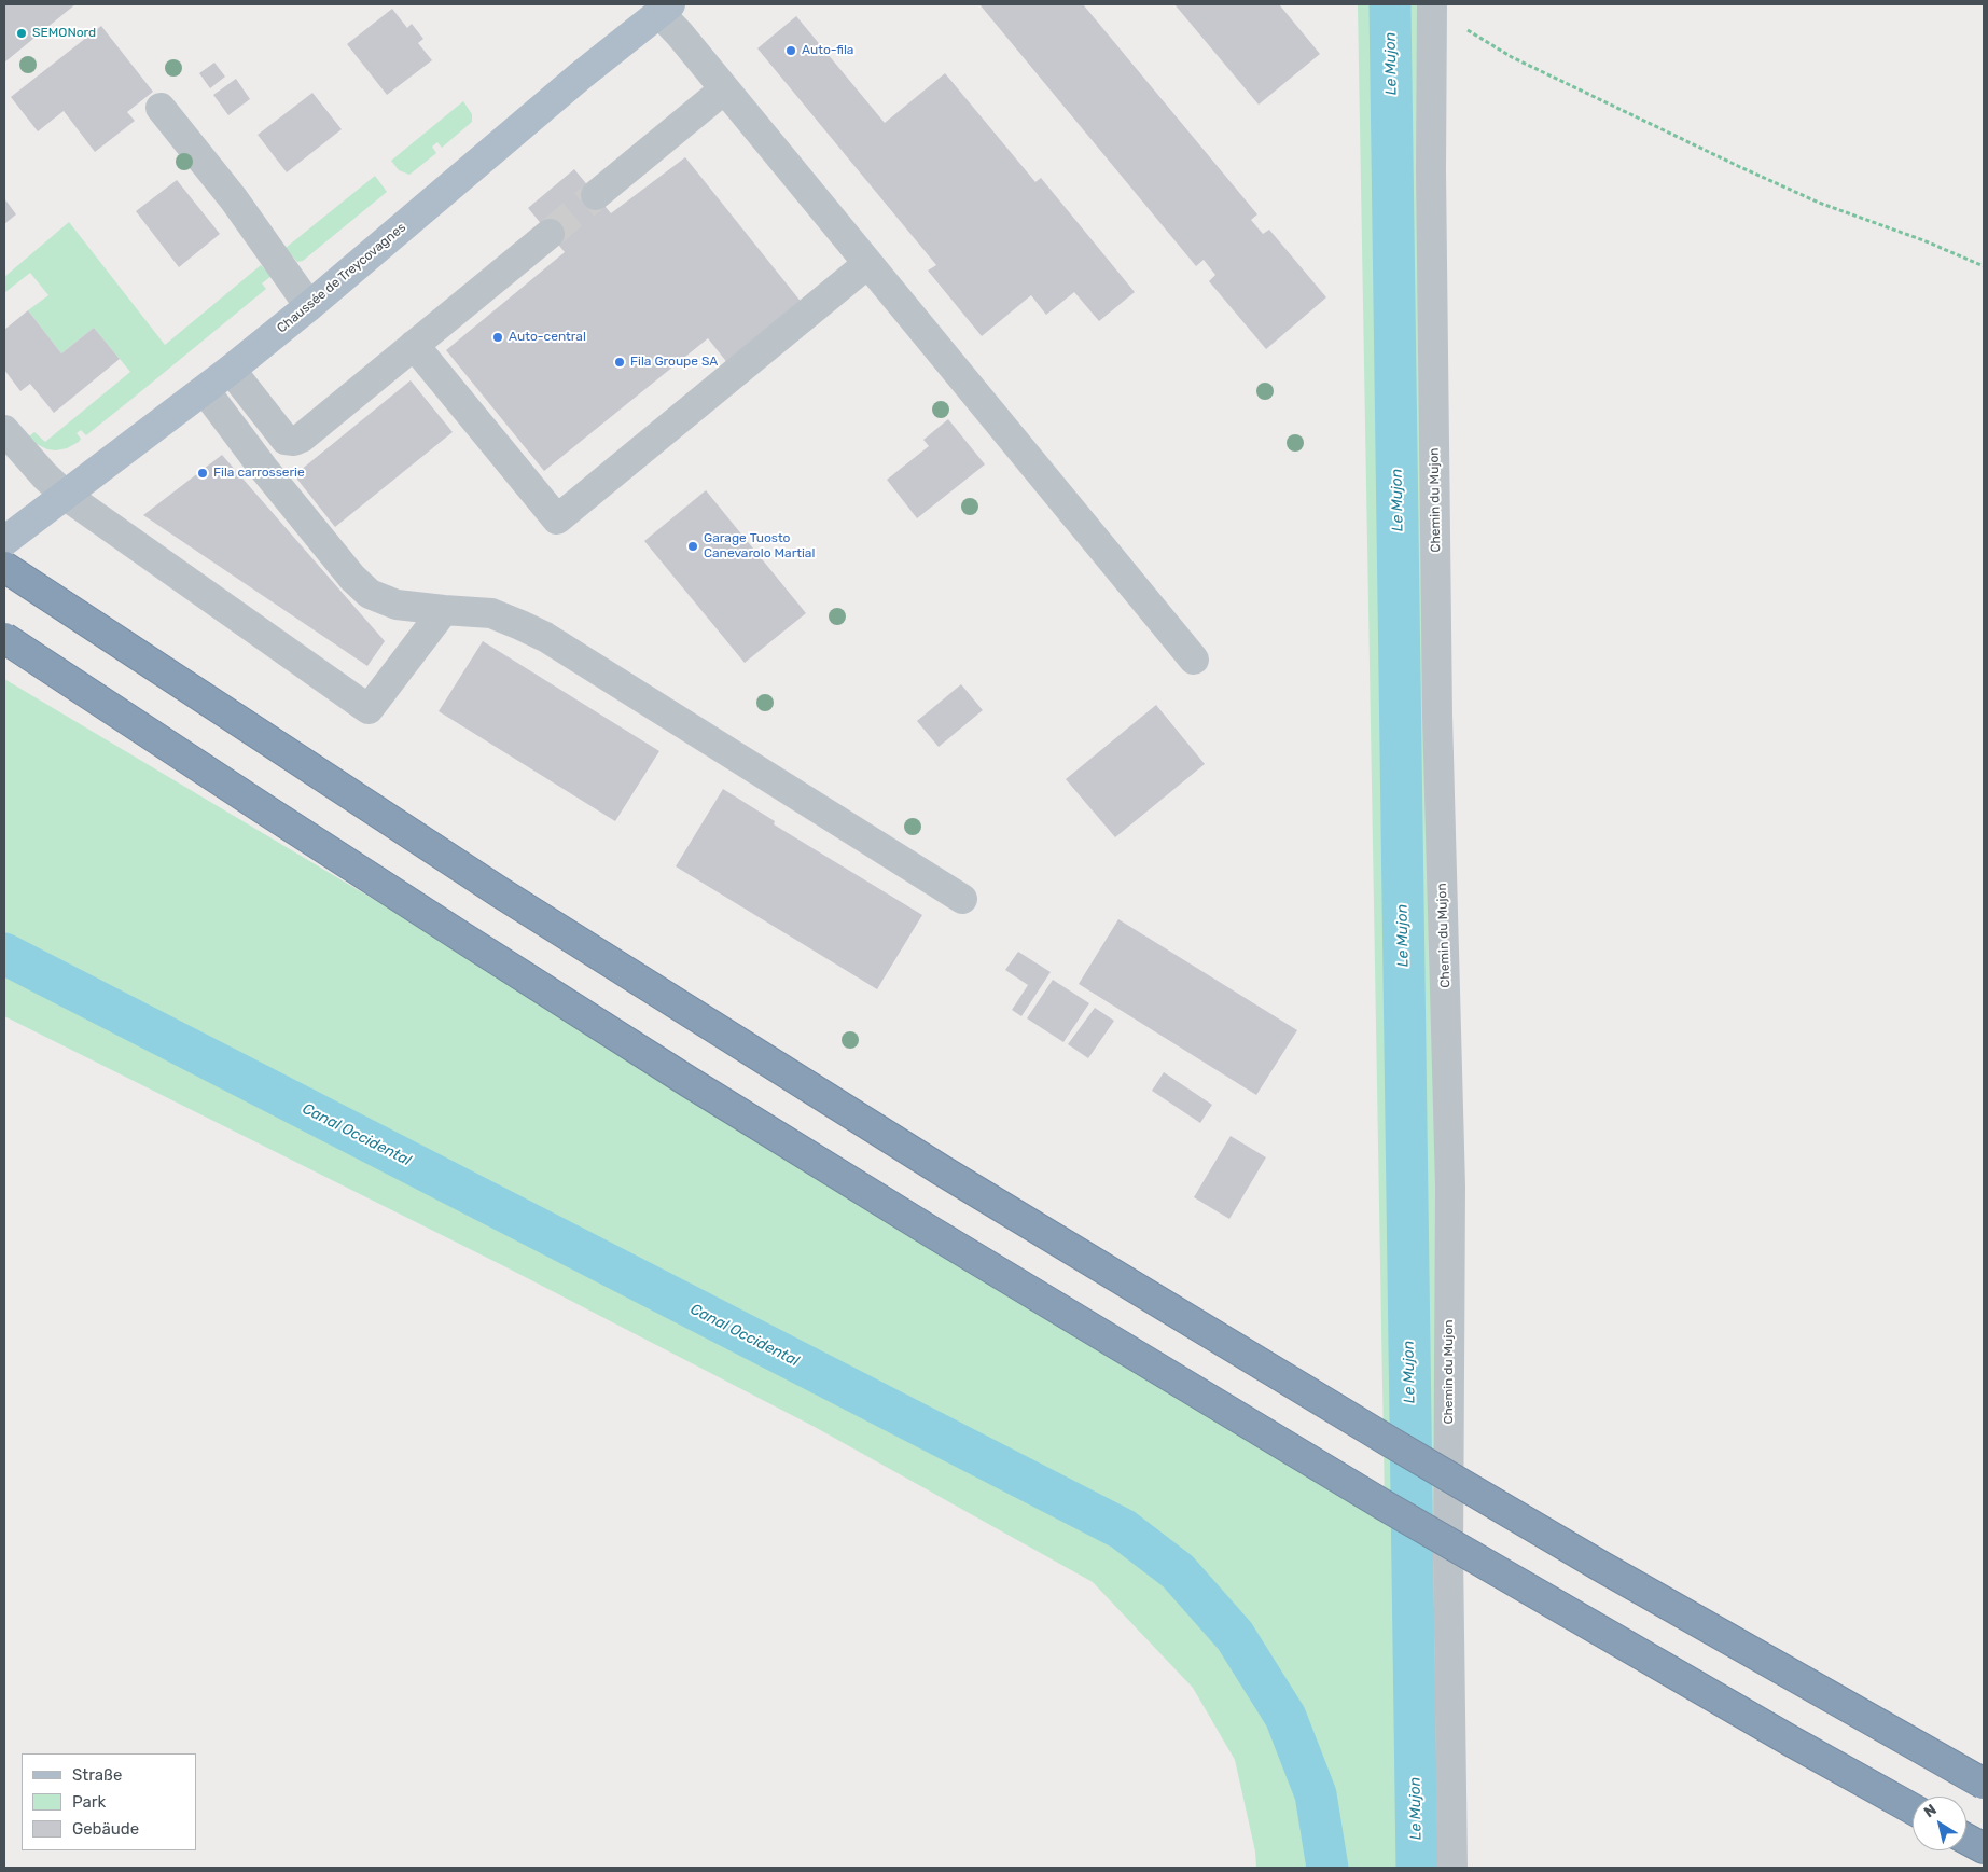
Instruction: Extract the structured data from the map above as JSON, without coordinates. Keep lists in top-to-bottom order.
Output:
{
  "streets": {
    "main road": ["Chaussée de Treycovagnes"],
    "street": ["Chemin du Mujon"]
  },
  "water": ["Le Mujon", "Canal Occidental"],
  "places": [
    "SEMONord",
    "Auto-fila",
    "Auto-central",
    "Fila Groupe SA",
    "Fila carrosserie",
    "Garage Tuosto Canevarolo Martial"
  ],
  "legend": ["Straße", "Park", "Gebäude"],
  "north": "top left"
}
